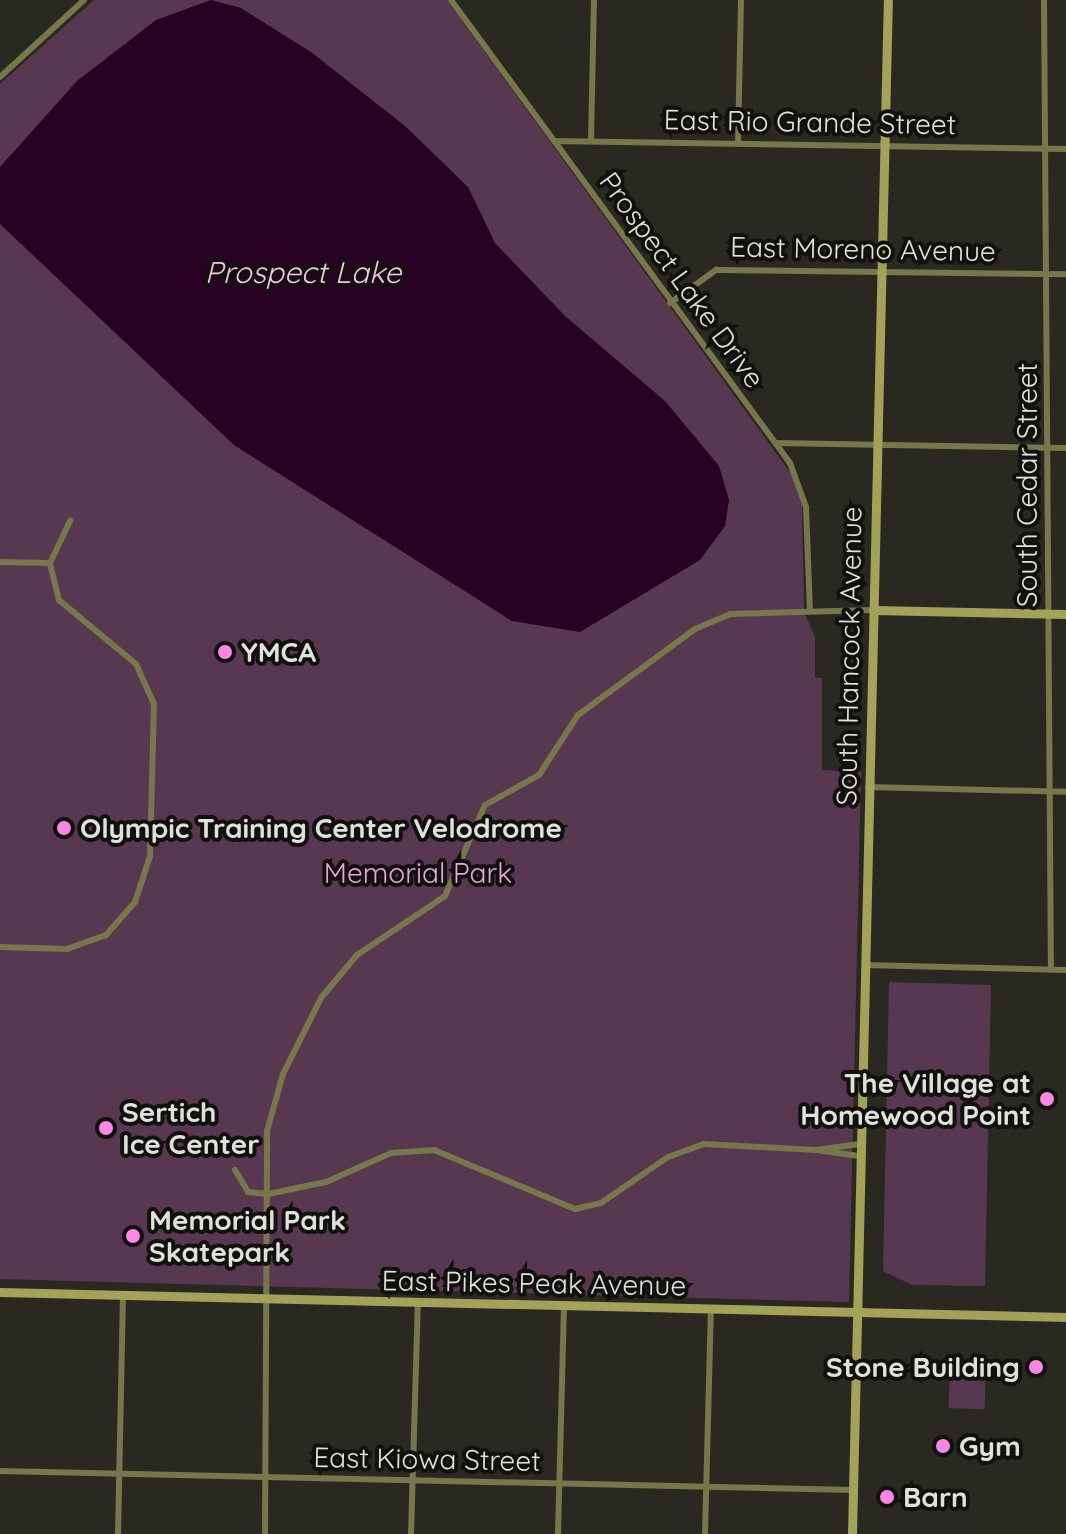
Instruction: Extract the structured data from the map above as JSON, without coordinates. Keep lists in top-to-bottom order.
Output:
{
  "streets": {
    "main road": ["South Hancock Avenue", "East Pikes Peak Avenue"],
    "street": [
      "East Rio Grande Street",
      "East Moreno Avenue",
      "Prospect Lake Drive",
      "South Cedar Street",
      "East Kiowa Street"
    ]
  },
  "crossings": [
    ["East Rio Grande Street", "Prospect Lake Drive"],
    ["East Rio Grande Street", "South Cedar Street"],
    ["East Rio Grande Street", "South Hancock Avenue"],
    ["East Moreno Avenue", "Prospect Lake Drive"],
    ["East Moreno Avenue", "South Cedar Street"],
    ["East Moreno Avenue", "South Hancock Avenue"],
    ["South Hancock Avenue", "East Pikes Peak Avenue"],
    ["South Hancock Avenue", "East Kiowa Street"]
  ],
  "water": ["Prospect Lake"],
  "parks": ["Memorial Park"],
  "places": [
    "YMCA",
    "Olympic Training Center Velodrome",
    "The Village at Homewood Point",
    "Sertich Ice Center",
    "Memorial Park Skatepark",
    "Stone Building",
    "Gym",
    "Barn"
  ]
}
